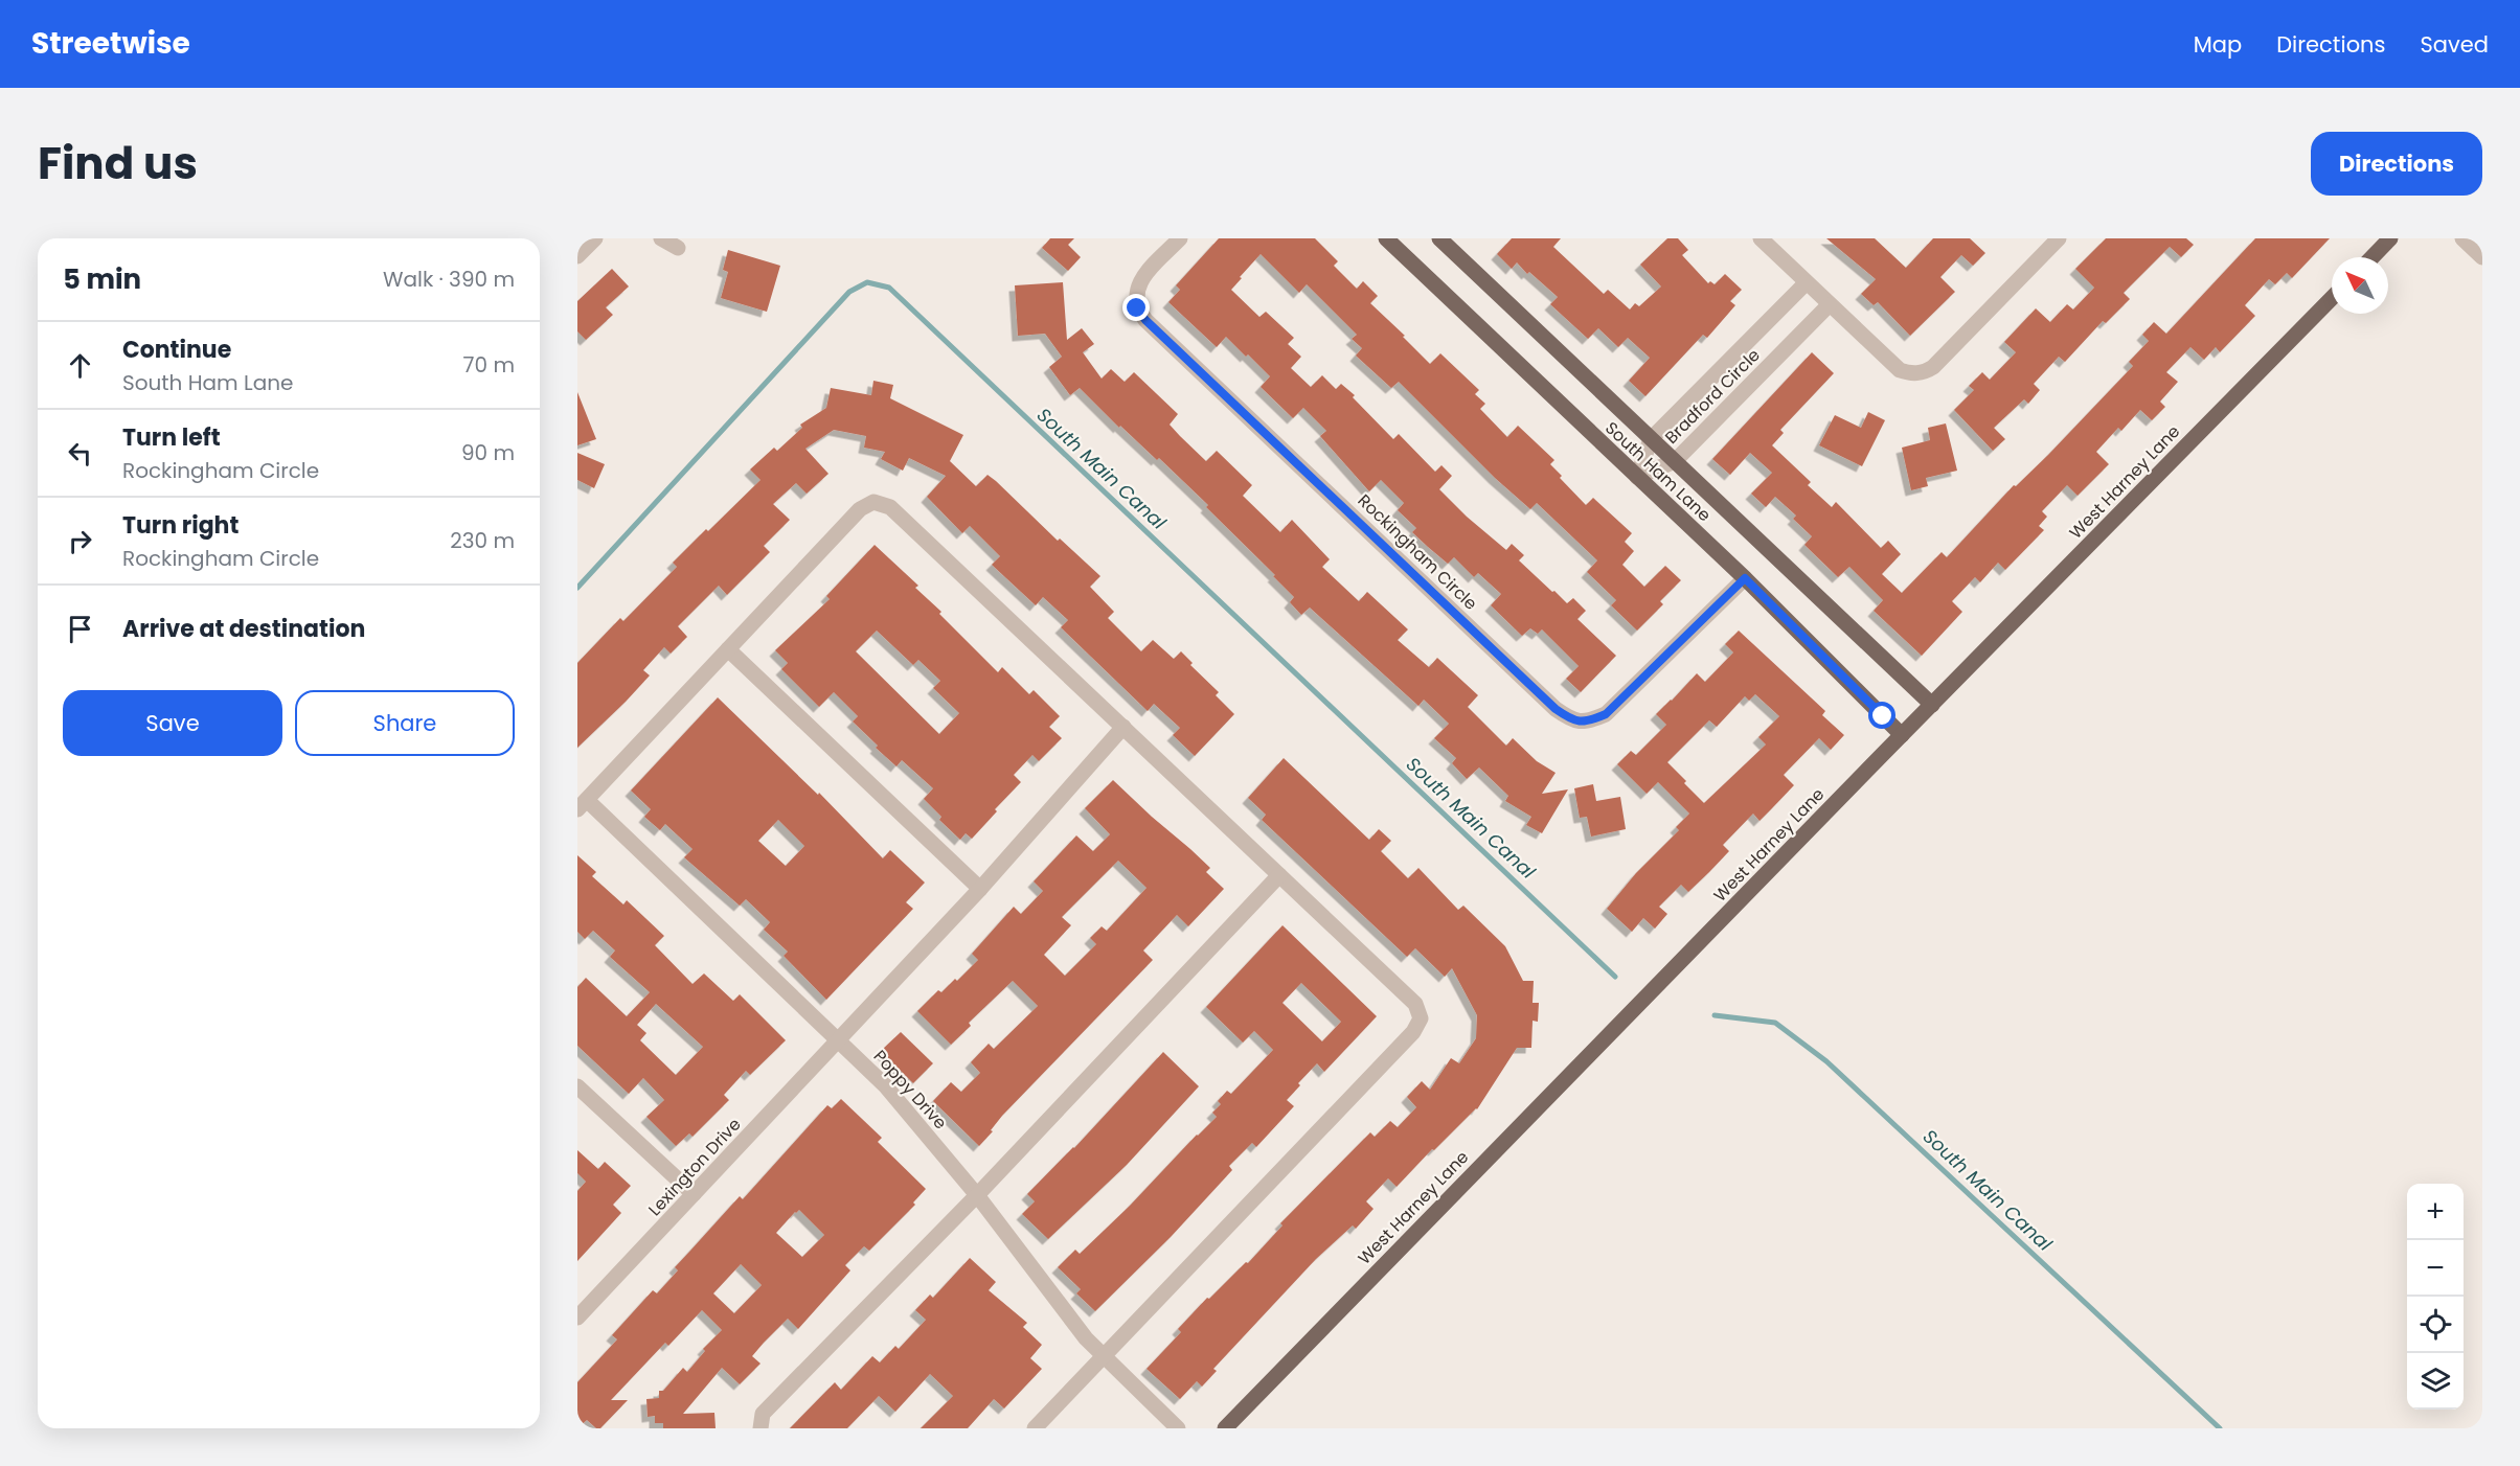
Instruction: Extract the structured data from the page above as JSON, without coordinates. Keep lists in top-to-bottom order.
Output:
{
  "streets": {
    "main road": ["South Ham Lane", "West Harney Lane"],
    "street": [
      "Bradford Circle",
      "Rockingham Circle",
      "Poppy Drive",
      "Lexington Drive"
    ]
  },
  "crossings": [
    ["Bradford Circle", "South Ham Lane"],
    ["South Ham Lane", "West Harney Lane"],
    ["South Ham Lane", "Rockingham Circle"],
    ["Poppy Drive", "Lexington Drive"]
  ],
  "water": ["South Main Canal"],
  "north": "top left",
  "page": {
    "header": "Streetwise",
    "nav": ["Map", "Directions", "Saved"],
    "title": "Find us",
    "buttons": [
      "Directions",
      ["Save", "Share"]
    ],
    "heading": ["5 min", "Walk · 390 m"],
    "list": [
      ["Continue", "South Ham Lane", "70 m"],
      ["Turn left", "Rockingham Circle", "90 m"],
      ["Turn right", "Rockingham Circle", "230 m"],
      "Arrive at destination"
    ],
    "map_buttons": ["+", "−"]
  }
}
